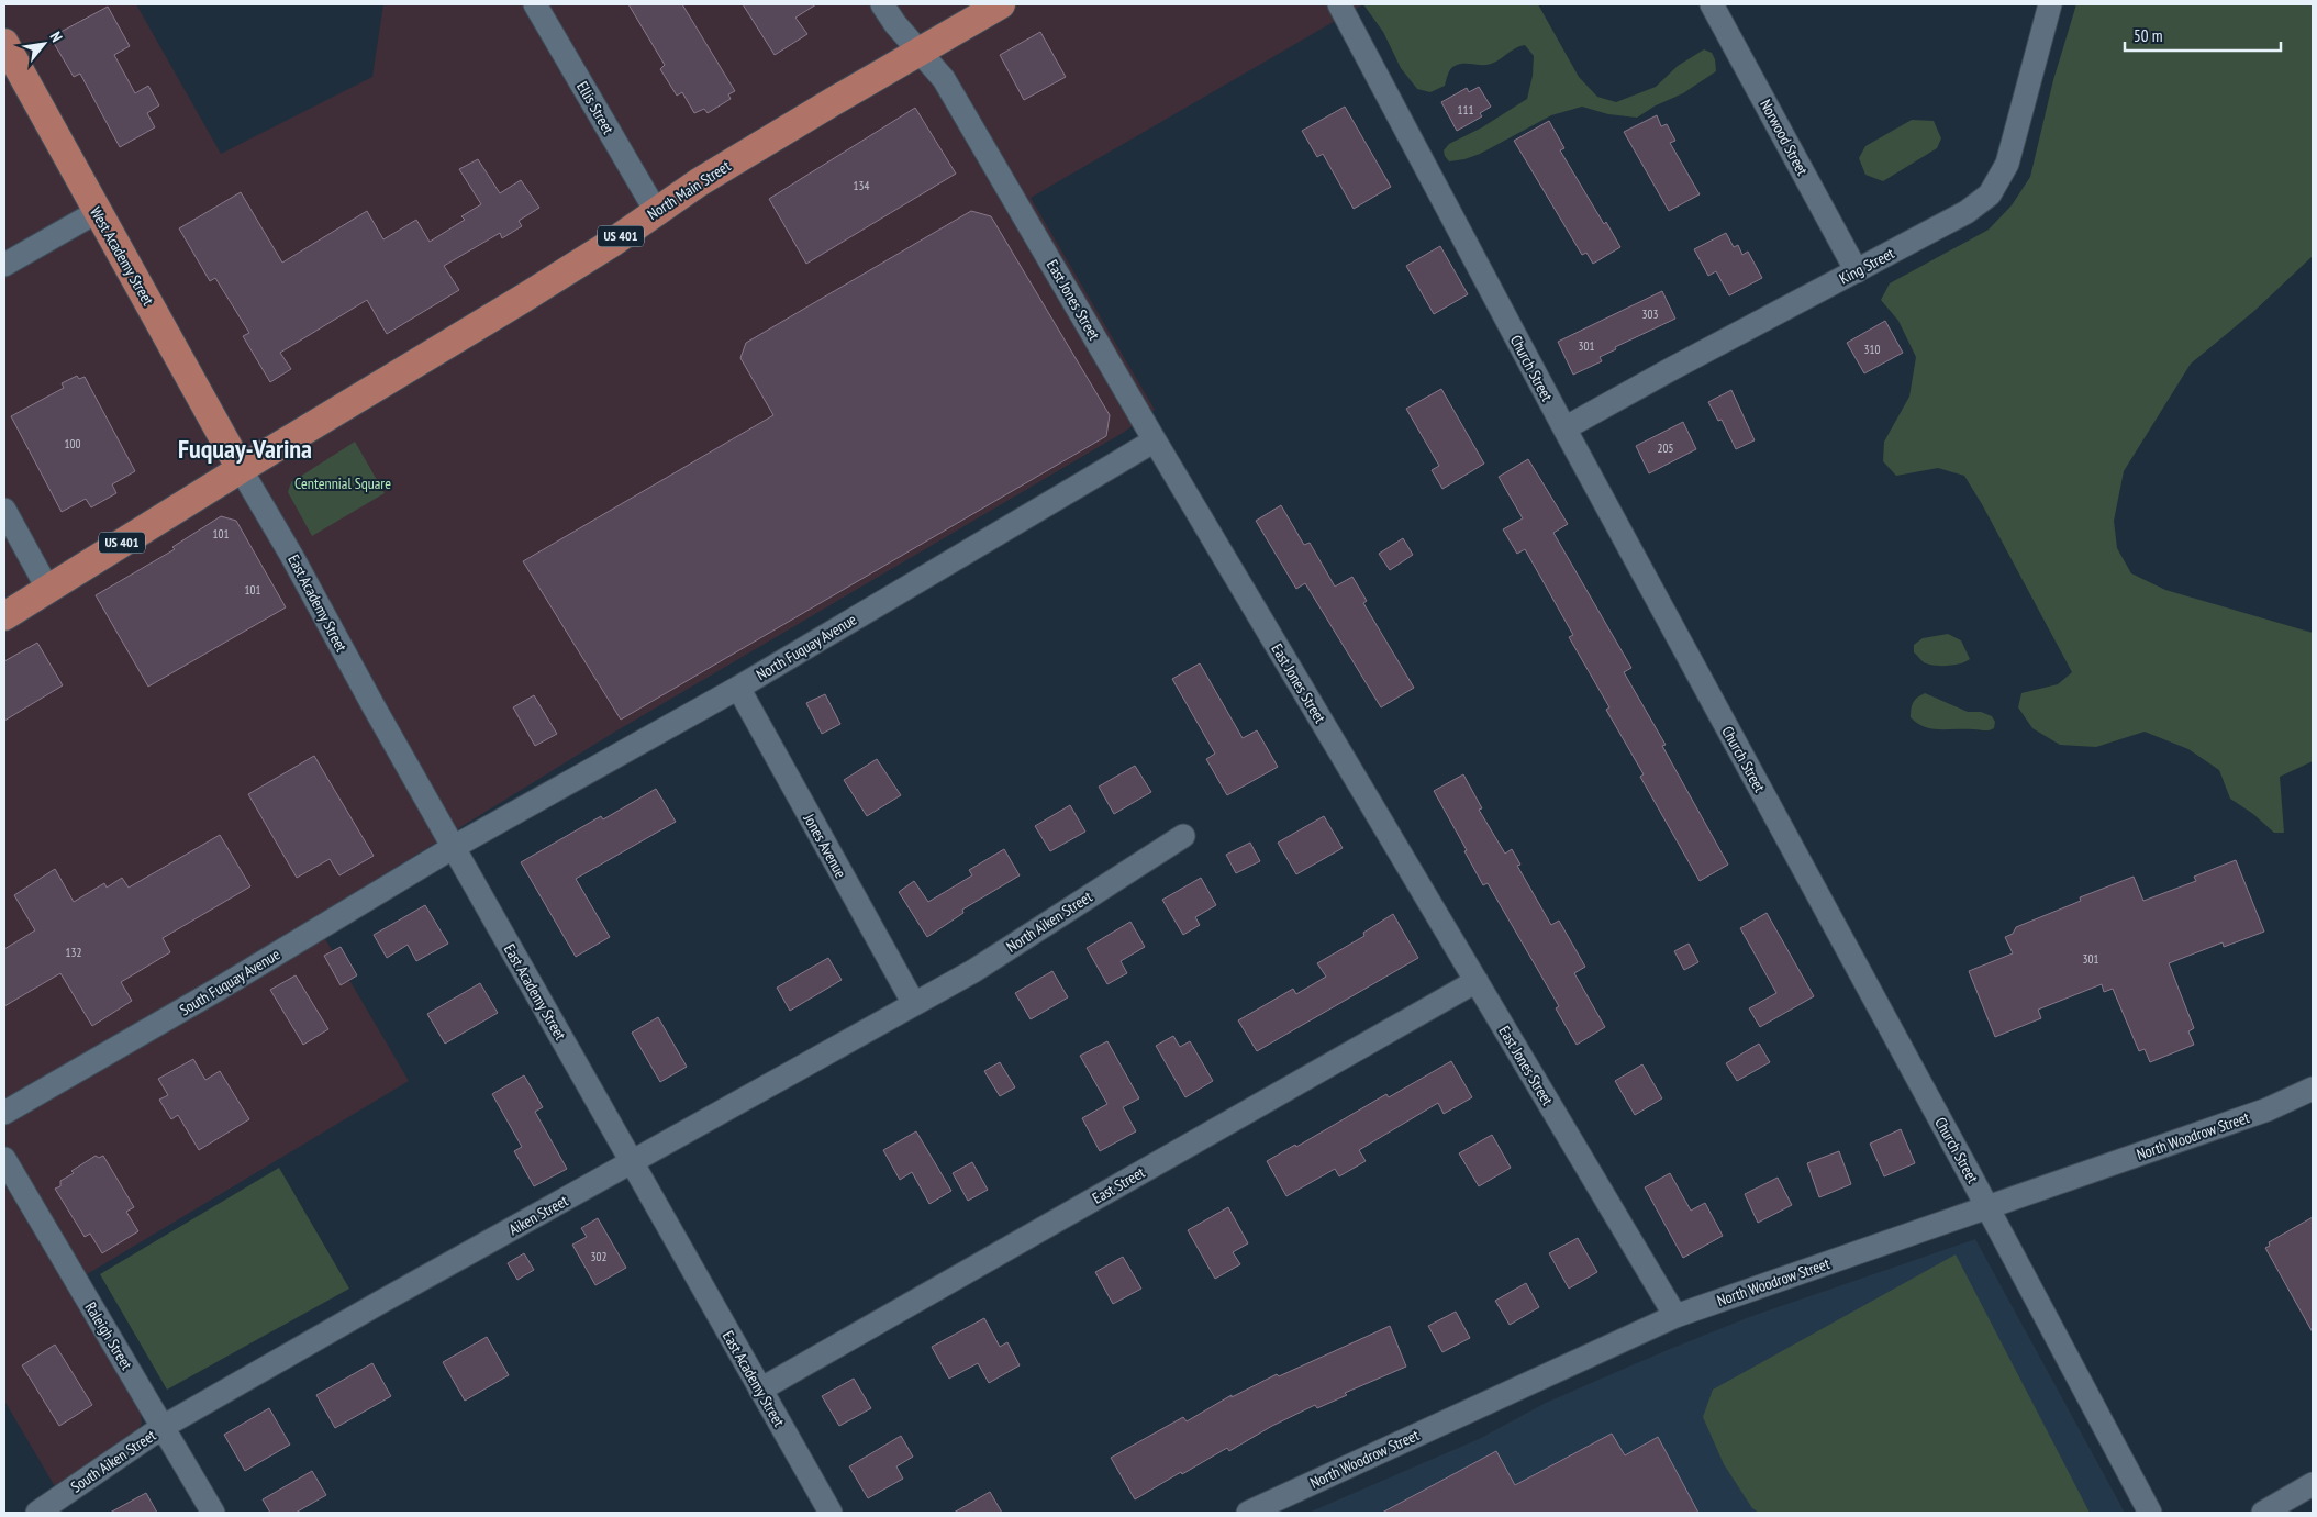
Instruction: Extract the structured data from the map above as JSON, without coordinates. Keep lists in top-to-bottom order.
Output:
{
  "streets": {
    "main road": ["North Main Street", "US 401", "West Academy Street"],
    "street": [
      "Ellis Street",
      "Norwood Street",
      "King Street",
      "East Jones Street",
      "Church Street",
      "East Academy Street",
      "North Fuquay Avenue",
      "Jones Avenue",
      "North Aiken Street",
      "South Fuquay Avenue",
      "North Woodrow Street",
      "East Street",
      "Aiken Street",
      "Raleigh Street",
      "South Aiken Street"
    ]
  },
  "crossings": [
    ["Ellis Street", "North Main Street"],
    ["Norwood Street", "King Street"],
    ["North Main Street", "US 401"],
    ["North Main Street", "West Academy Street"],
    ["North Main Street", "East Jones Street"],
    ["North Main Street", "East Academy Street"],
    ["US 401", "West Academy Street"],
    ["US 401", "East Academy Street"],
    ["West Academy Street", "East Academy Street"],
    ["King Street", "Church Street"],
    ["East Jones Street", "North Fuquay Avenue"],
    ["East Jones Street", "North Woodrow Street"],
    ["East Jones Street", "East Street"],
    ["Church Street", "North Woodrow Street"],
    ["East Academy Street", "North Fuquay Avenue"],
    ["East Academy Street", "South Fuquay Avenue"],
    ["East Academy Street", "East Street"],
    ["East Academy Street", "Aiken Street"],
    ["North Fuquay Avenue", "Jones Avenue"],
    ["North Fuquay Avenue", "South Fuquay Avenue"],
    ["Jones Avenue", "North Aiken Street"],
    ["Jones Avenue", "Aiken Street"],
    ["North Aiken Street", "Aiken Street"],
    ["Aiken Street", "Raleigh Street"],
    ["Aiken Street", "South Aiken Street"],
    ["Raleigh Street", "South Aiken Street"]
  ],
  "districts": ["Fuquay-Varina"],
  "parks": ["Centennial Square"],
  "house_numbers": [
    "111",
    "134",
    "303",
    "301",
    "310",
    "100",
    "205",
    "101",
    "101",
    "132",
    "301",
    "302"
  ],
  "scale_bar": "50 m",
  "north": "top right"
}
